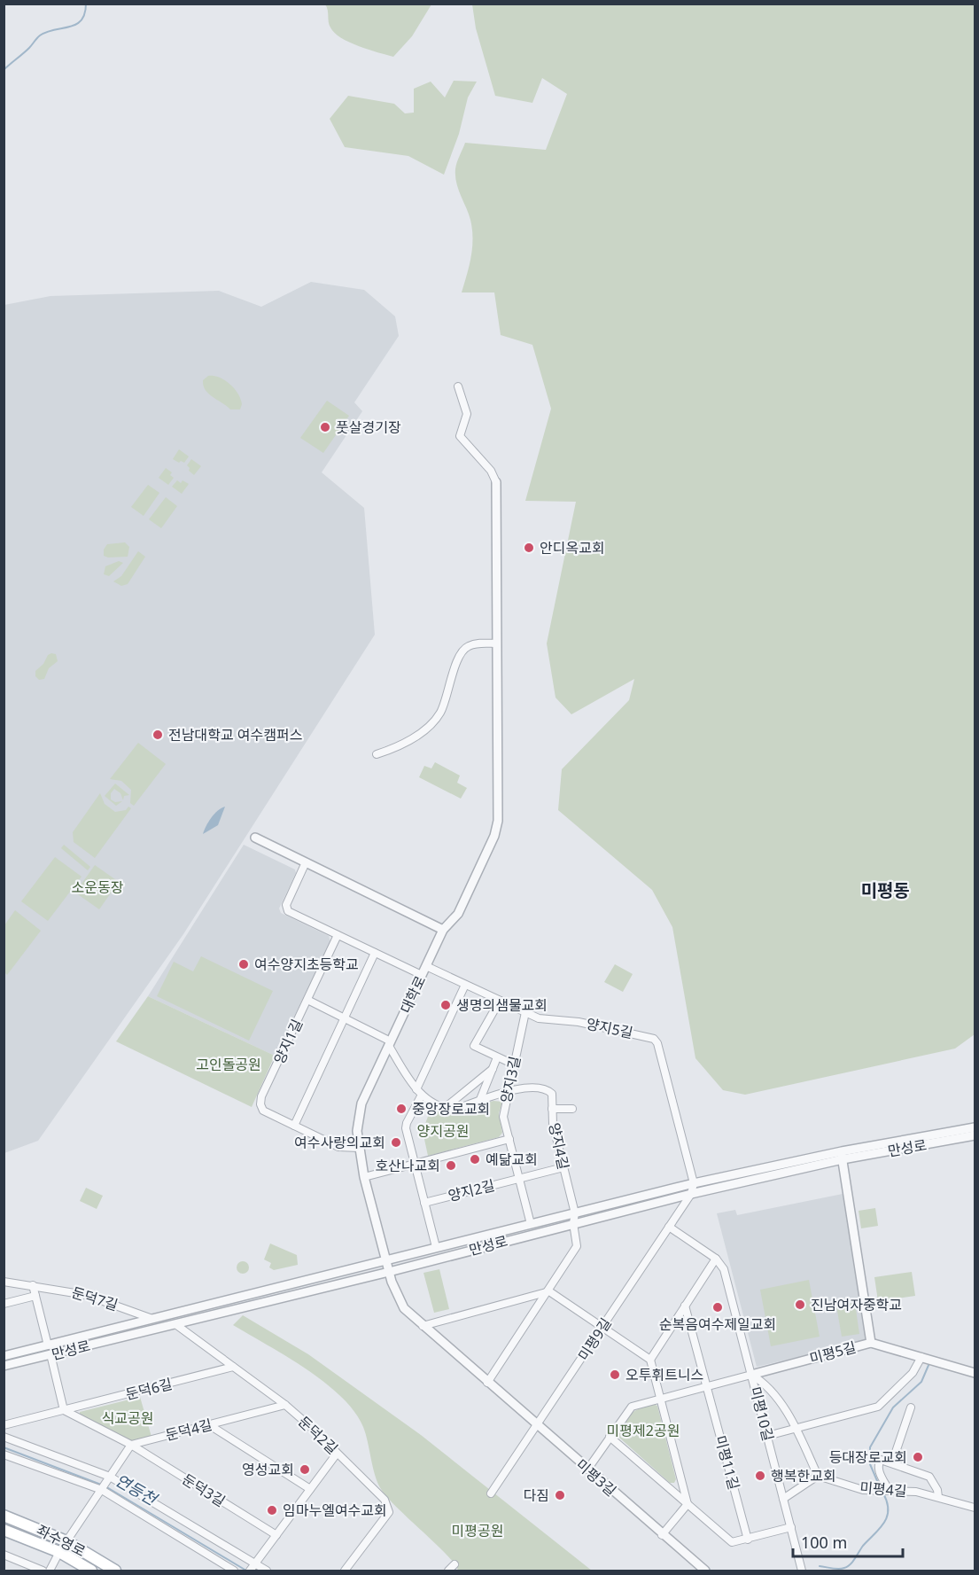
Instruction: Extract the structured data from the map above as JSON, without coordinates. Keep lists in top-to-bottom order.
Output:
{
  "streets": {
    "main road": ["좌수영로"],
    "street": [
      "대학로",
      "양지5길",
      "양지1길",
      "양지3길",
      "양지4길",
      "만성로",
      "양지2길",
      "둔덕7길",
      "미평9길",
      "미평5길",
      "둔덕6길",
      "미평10길",
      "둔덕4길",
      "둔덕2길",
      "미평11길",
      "미평3길",
      "미평4길",
      "둔덕3길"
    ]
  },
  "crossings": [
    ["대학로", "양지5길"],
    ["대학로", "양지1길"],
    ["대학로", "만성로"],
    ["대학로", "미평3길"],
    ["양지5길", "양지3길"],
    ["양지5길", "만성로"],
    ["양지5길", "미평9길"],
    ["양지3길", "양지4길"],
    ["양지3길", "만성로"],
    ["양지3길", "양지2길"],
    ["양지4길", "만성로"],
    ["만성로", "둔덕7길"],
    ["만성로", "미평9길"],
    ["만성로", "둔덕2길"],
    ["만성로", "미평3길"],
    ["미평9길", "미평10길"],
    ["미평9길", "미평3길"],
    ["미평5길", "미평10길"],
    ["둔덕6길", "둔덕2길"],
    ["둔덕4길", "둔덕2길"],
    ["둔덕4길", "둔덕3길"]
  ],
  "districts": ["미평동"],
  "water": ["연등천"],
  "parks": [
    "소운동장",
    "고인돌공원",
    "양지공원",
    "식교공원",
    "미평제2공원",
    "미평공원"
  ],
  "places": [
    "풋살경기장",
    "안디옥교회",
    "전남대학교 여수캠퍼스",
    "여수양지초등학교",
    "생명의샘물교회",
    "중앙장로교회",
    "여수사랑의교회",
    "예닮교회",
    "호산나교회",
    "진남여자중학교",
    "순복음여수제일교회",
    "오투휘트니스",
    "등대장로교회",
    "영성교회",
    "행복한교회",
    "다짐",
    "임마누엘여수교회"
  ],
  "scale_bar": "100 m"
}
